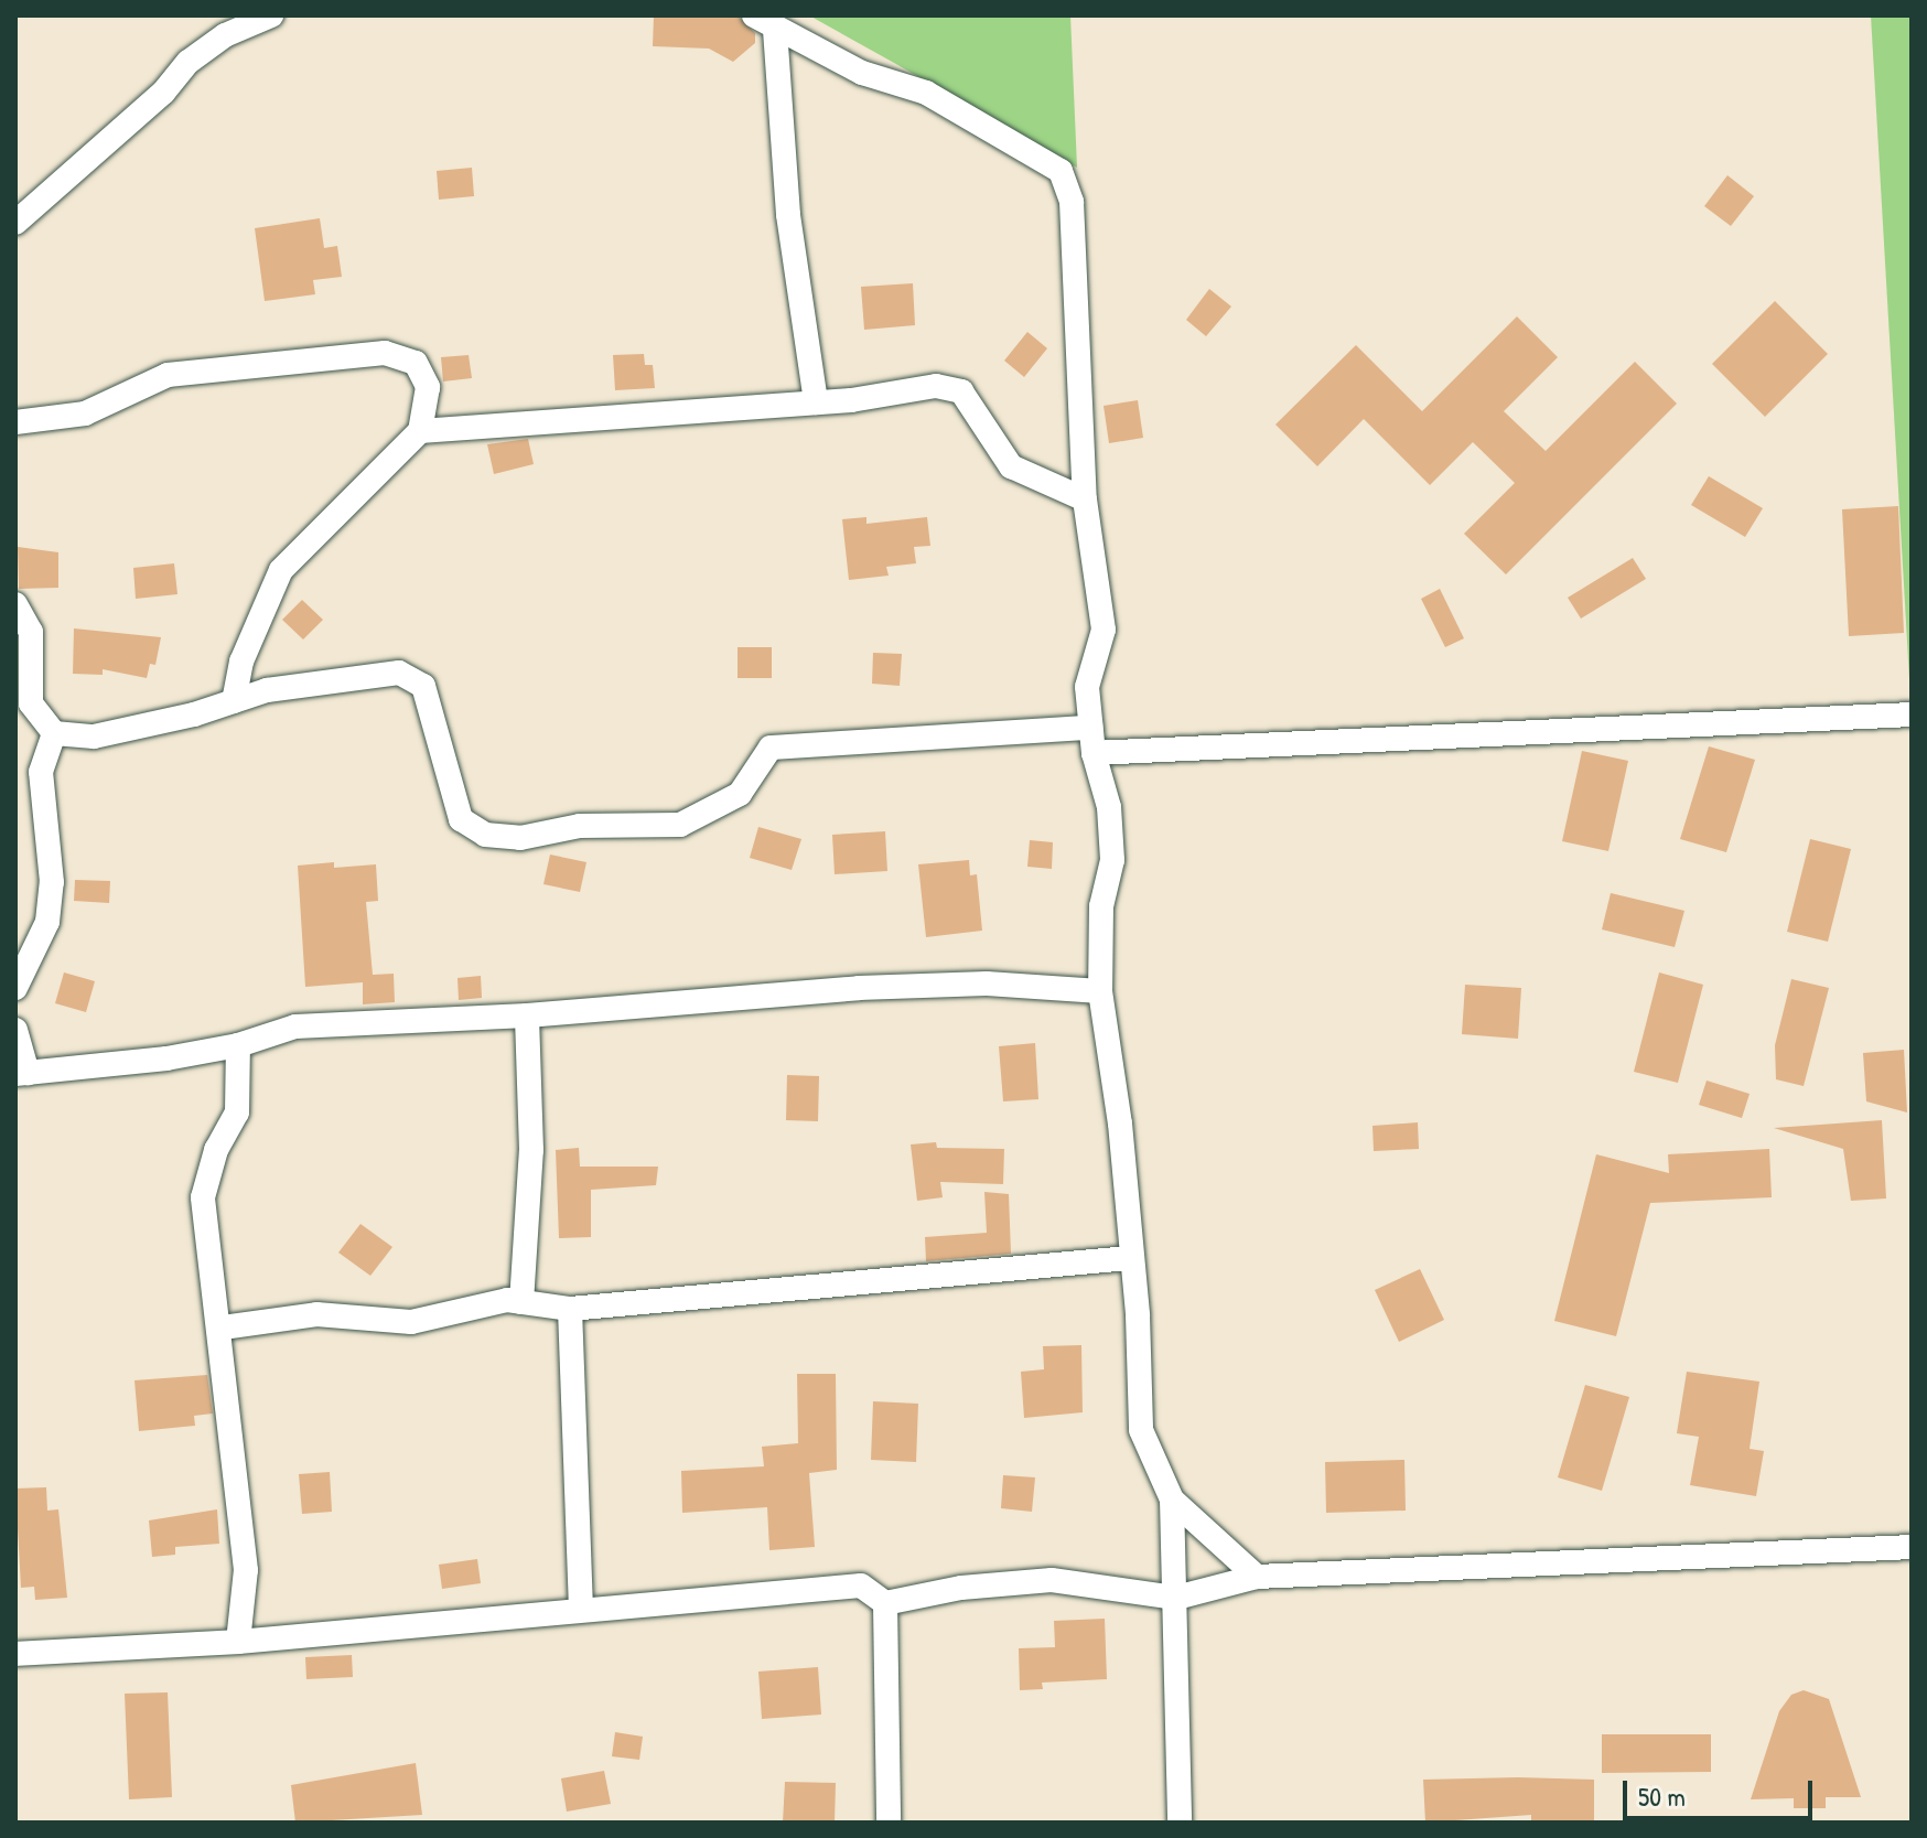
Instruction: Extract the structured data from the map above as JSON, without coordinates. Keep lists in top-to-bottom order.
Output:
{
  "scale_bar": "50 m"
}
